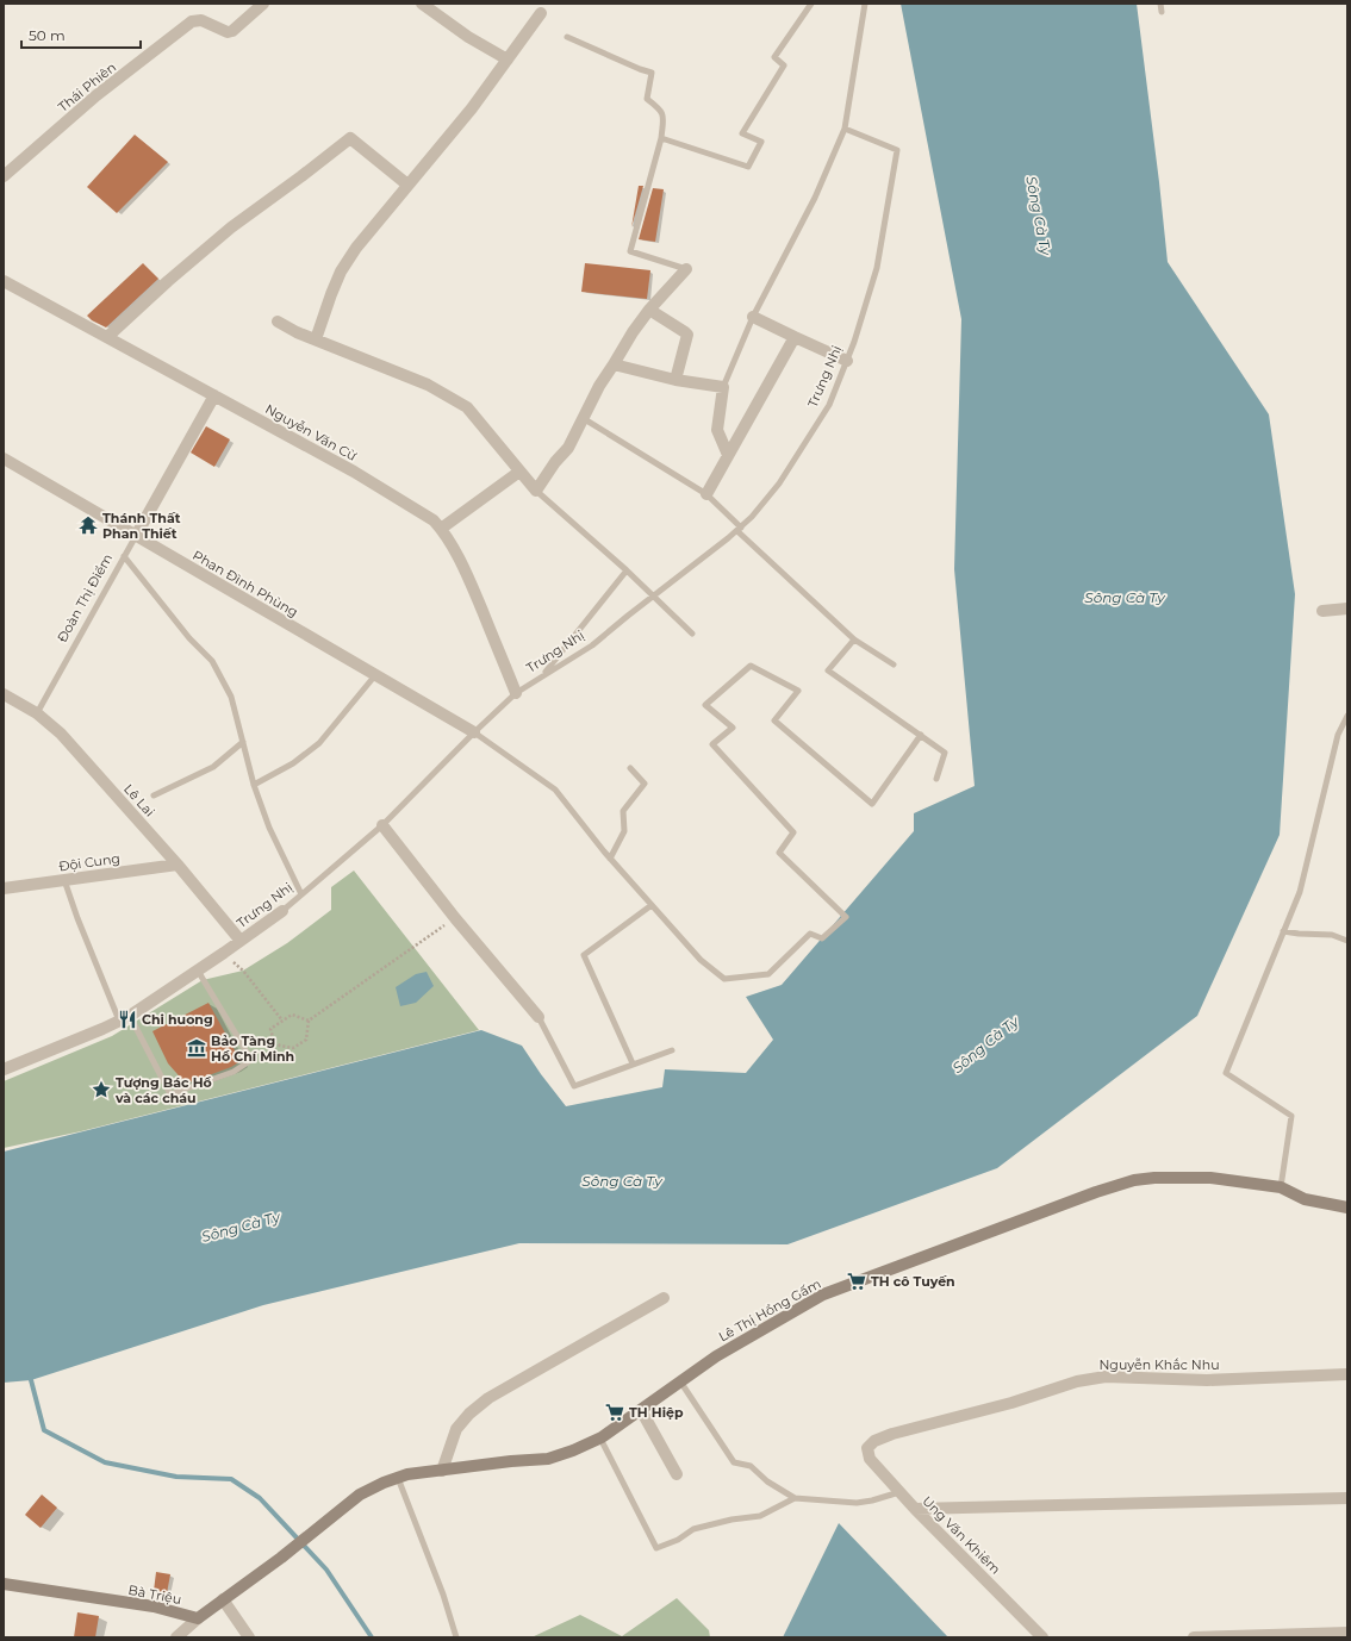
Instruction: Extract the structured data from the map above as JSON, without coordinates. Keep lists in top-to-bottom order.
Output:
{
  "streets": {
    "street": [
      "Thái Phiên",
      "Trưng Nhị",
      "Nguyễn Văn Cừ",
      "Phan Đình Phùng",
      "Đoàn Thị Điểm",
      "Lê Lai",
      "Đội Cung",
      "Lê Thị Hồng Gấm",
      "Nguyễn Khắc Nhu",
      "Ung Văn Khiêm",
      "Bà Triệu"
    ]
  },
  "crossings": [
    ["Trưng Nhị", "Nguyễn Văn Cừ"],
    ["Trưng Nhị", "Phan Đình Phùng"],
    ["Trưng Nhị", "Lê Lai"],
    ["Nguyễn Văn Cừ", "Đoàn Thị Điểm"],
    ["Phan Đình Phùng", "Đoàn Thị Điểm"],
    ["Đoàn Thị Điểm", "Lê Lai"],
    ["Lê Lai", "Đội Cung"],
    ["Nguyễn Khắc Nhu", "Ung Văn Khiêm"]
  ],
  "water": ["Sông Cà Ty"],
  "places": {
    "temple": ["Thánh Thất Phan Thiết"],
    "restaurant": ["Chi huong"],
    "museum": ["Bảo Tàng Hồ Chí Minh"],
    "place": ["Tượng Bác Hồ và các cháu"],
    "supermarket": ["TH cô Tuyến", "TH Hiệp"]
  },
  "scale_bar": "50 m"
}
